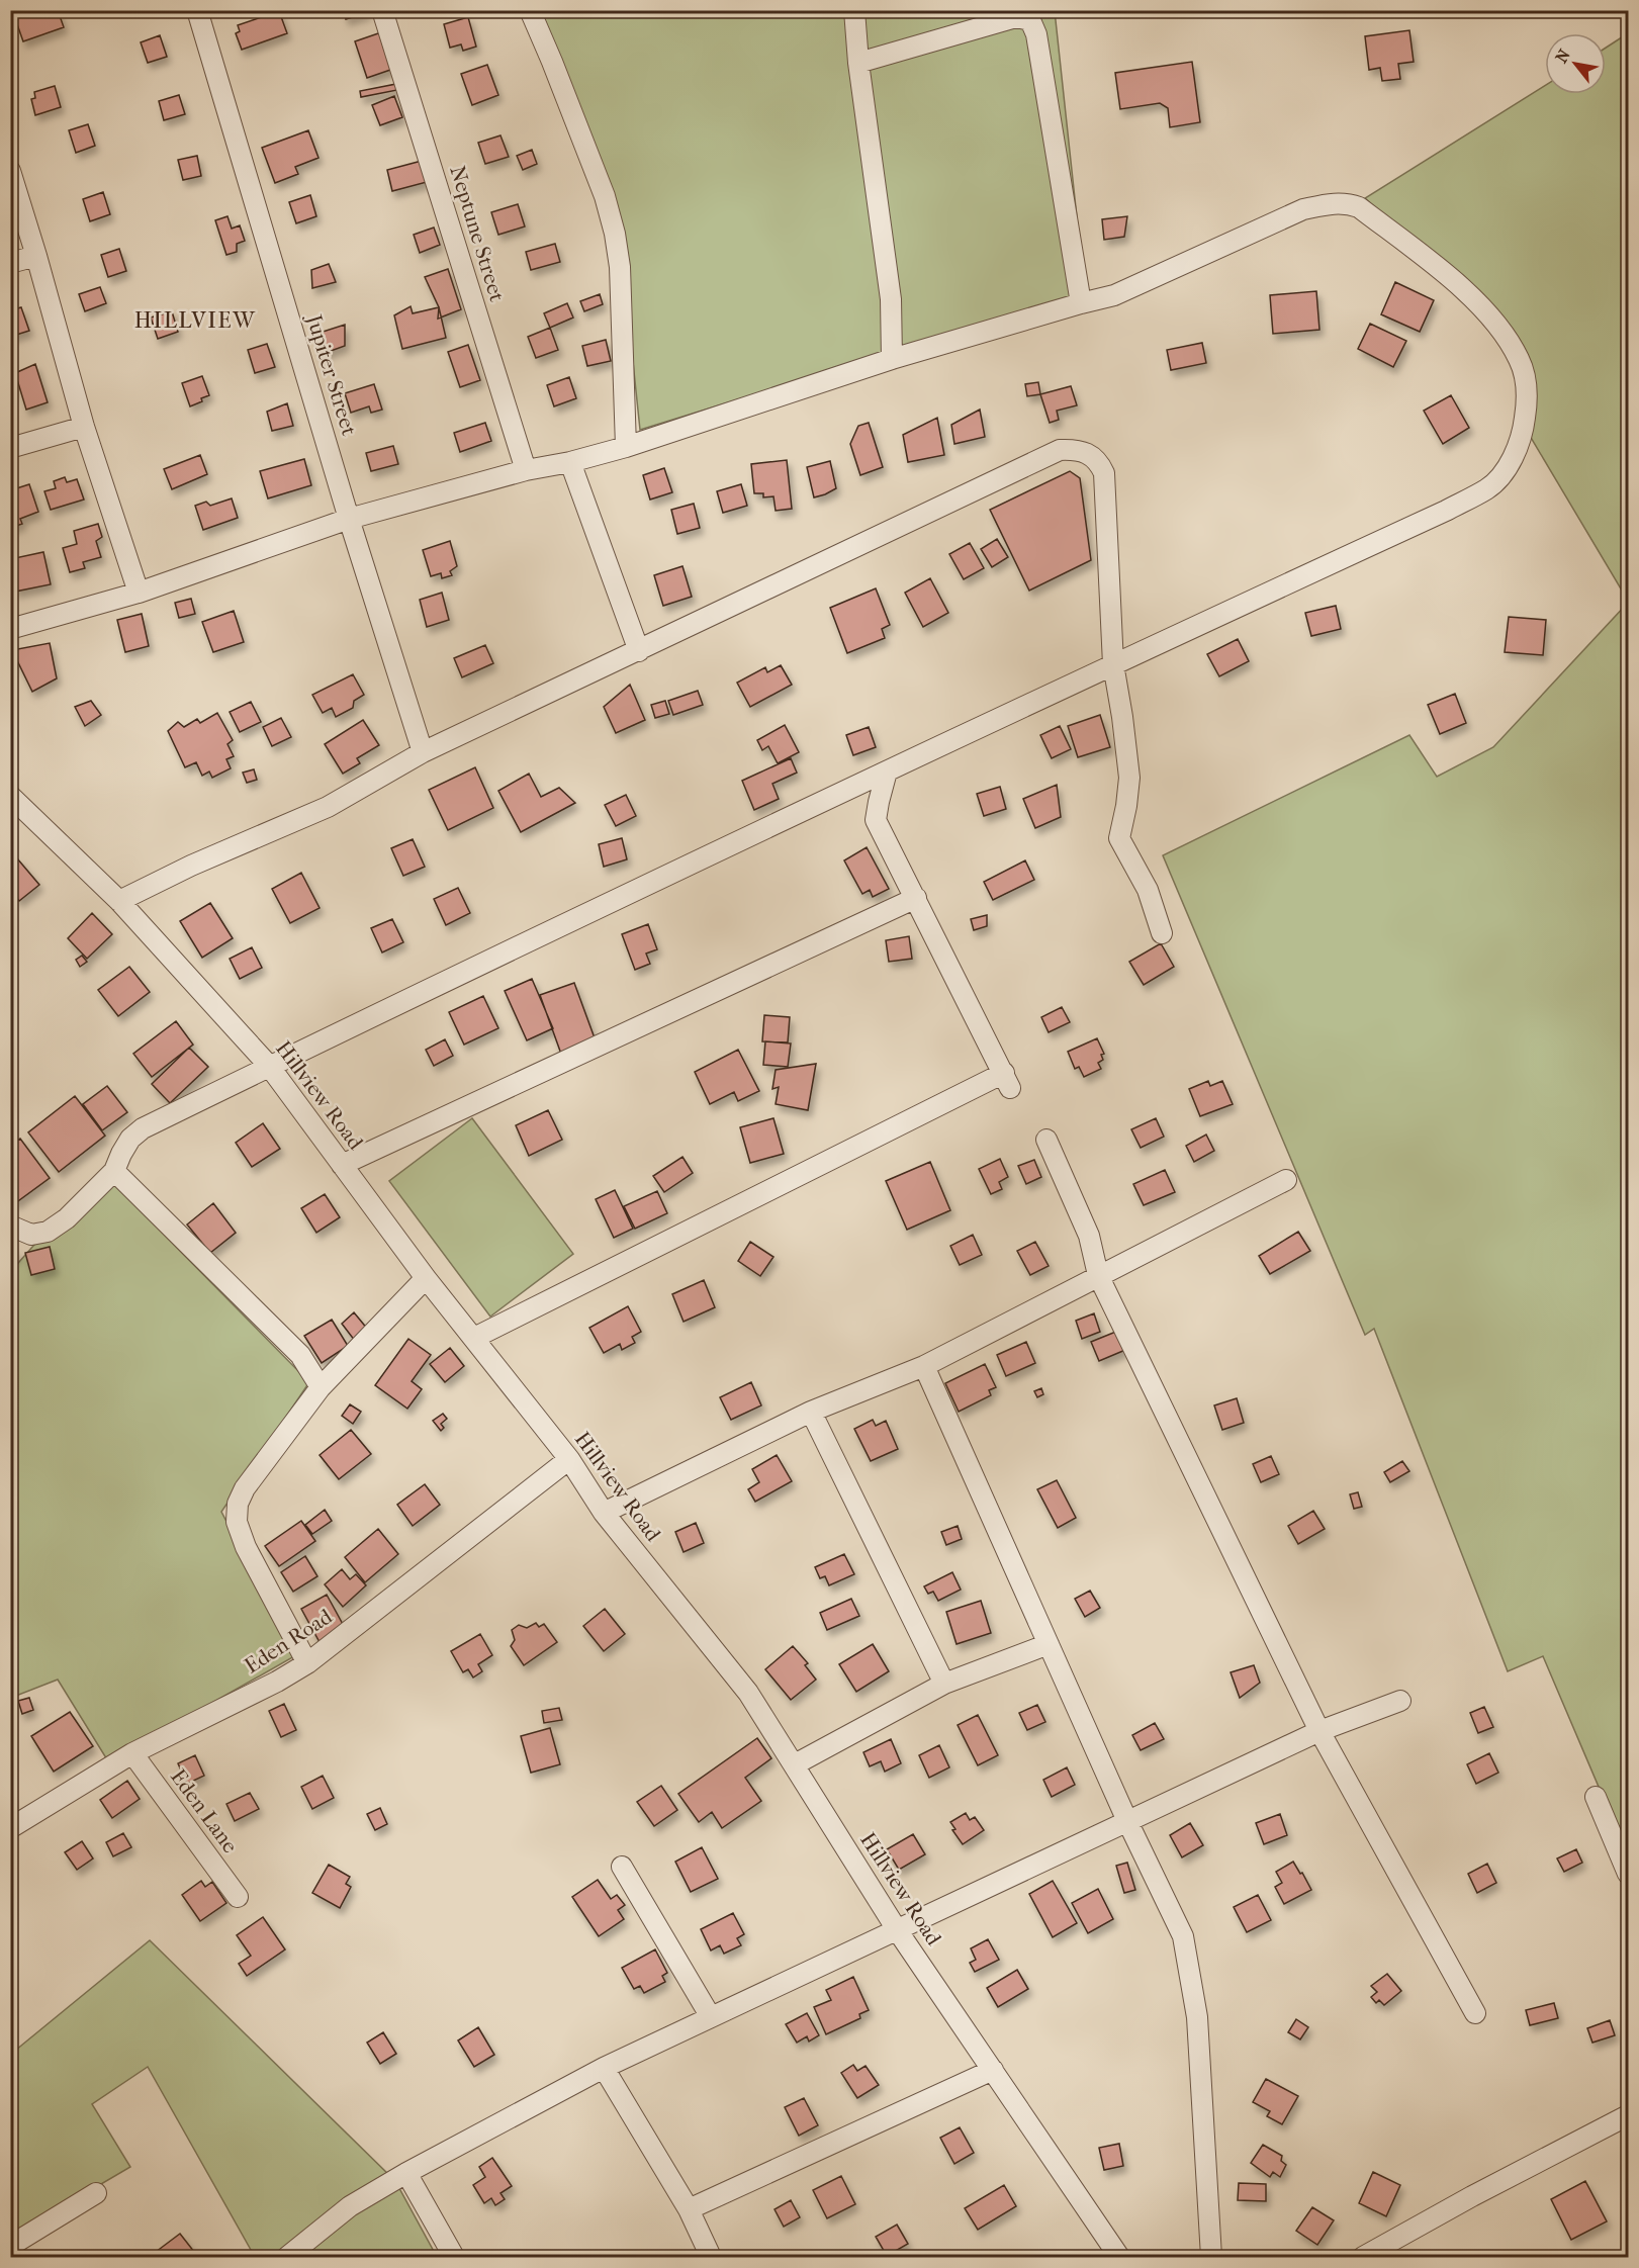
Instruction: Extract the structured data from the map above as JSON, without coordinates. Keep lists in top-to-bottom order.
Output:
{
  "streets": {
    "street": [
      "Neptune Street",
      "Jupiter Street",
      "Hillview Road",
      "Eden Road",
      "Eden Lane"
    ]
  },
  "crossings": [
    ["Hillview Road", "Eden Road"],
    ["Eden Road", "Eden Lane"]
  ],
  "districts": ["HILLVIEW"],
  "north": "top left"
}
